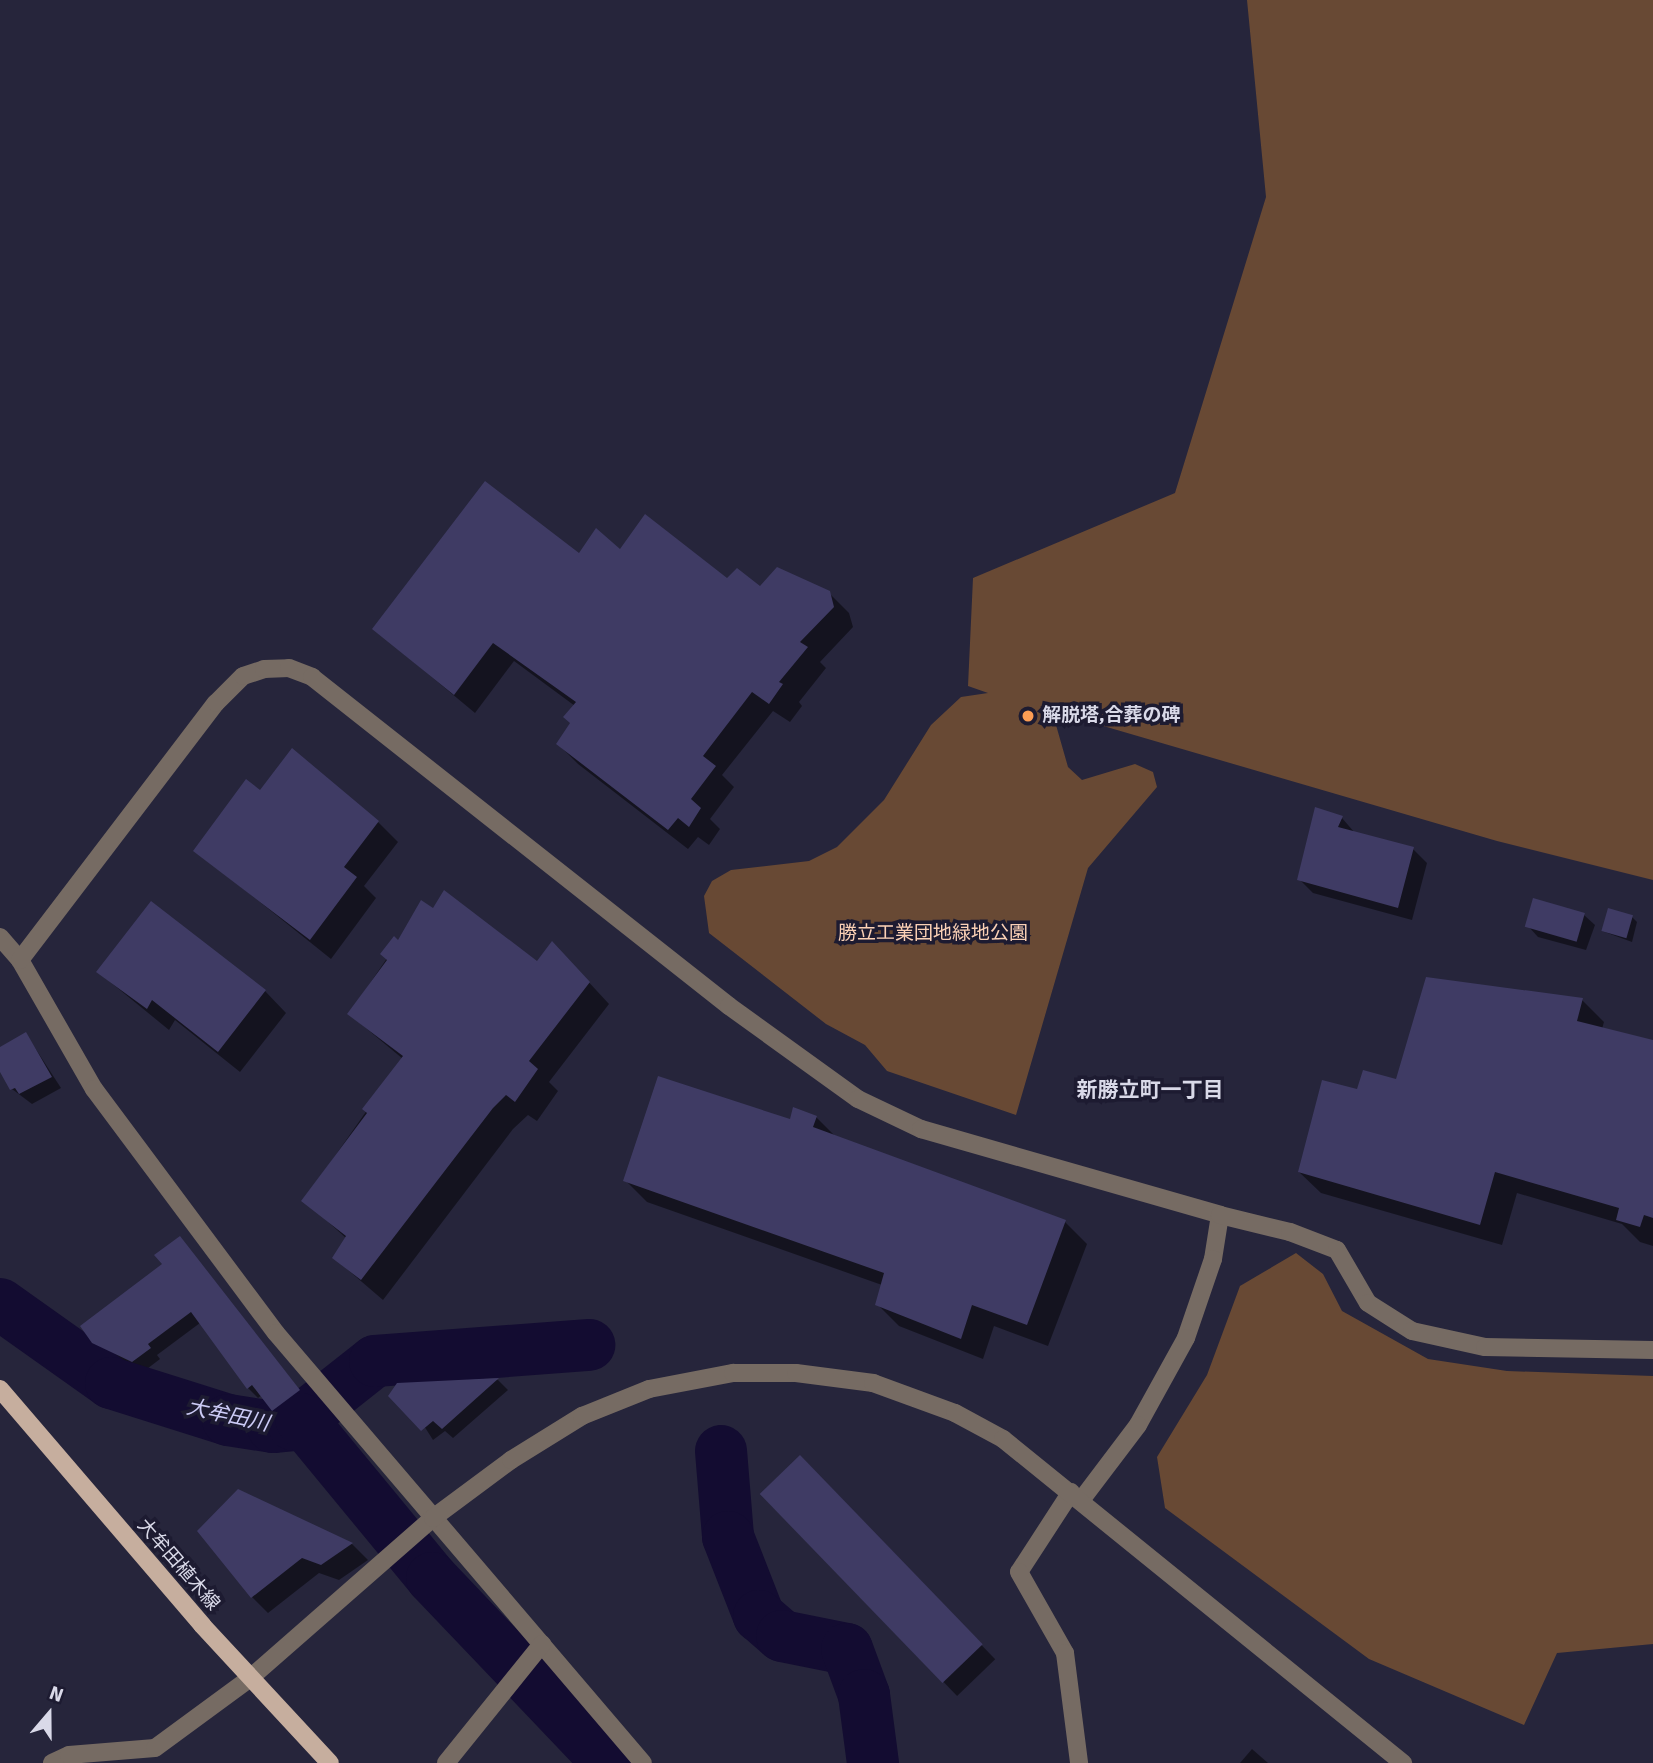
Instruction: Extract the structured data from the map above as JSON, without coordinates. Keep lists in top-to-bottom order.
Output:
{
  "streets": {
    "main road": ["大牟田植木線"]
  },
  "districts": ["新勝立町一丁目"],
  "water": ["大牟田川"],
  "parks": ["勝立工業団地緑地公園"],
  "places": ["解脱塔,合葬の碑"],
  "north": "top"
}
